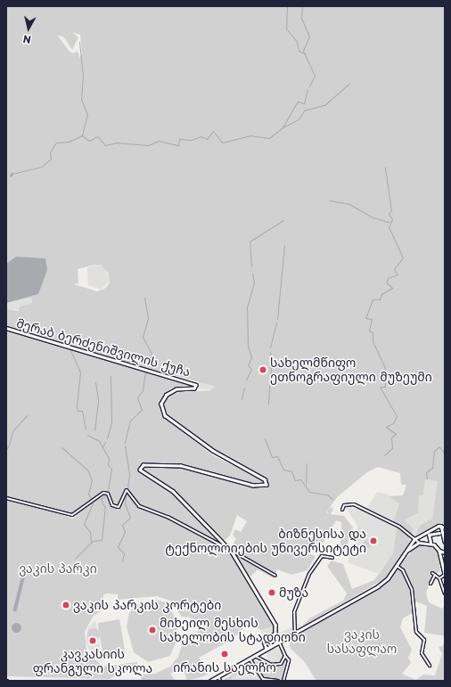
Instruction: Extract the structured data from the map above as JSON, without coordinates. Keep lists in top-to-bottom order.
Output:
{
  "streets": {
    "street": ["მერაბ ბერძენიშვილის ქუჩა"]
  },
  "parks": ["ვაკის პარკი", "ვაკის სასაფლაო"],
  "places": [
    "სახელმწიფო ეთნოგრაფიული მუზეუმი",
    "ბიზნესისა და ტექნოლოიების უნივერსიტეტი",
    "მუზა",
    "ვაკის პარკის კორტები",
    "მიხეილ მესხის სახელობის სტადიონი",
    "კავკასიის ფრანგული სკოლა",
    "ირანის საელჩო"
  ],
  "north": "bottom"
}
